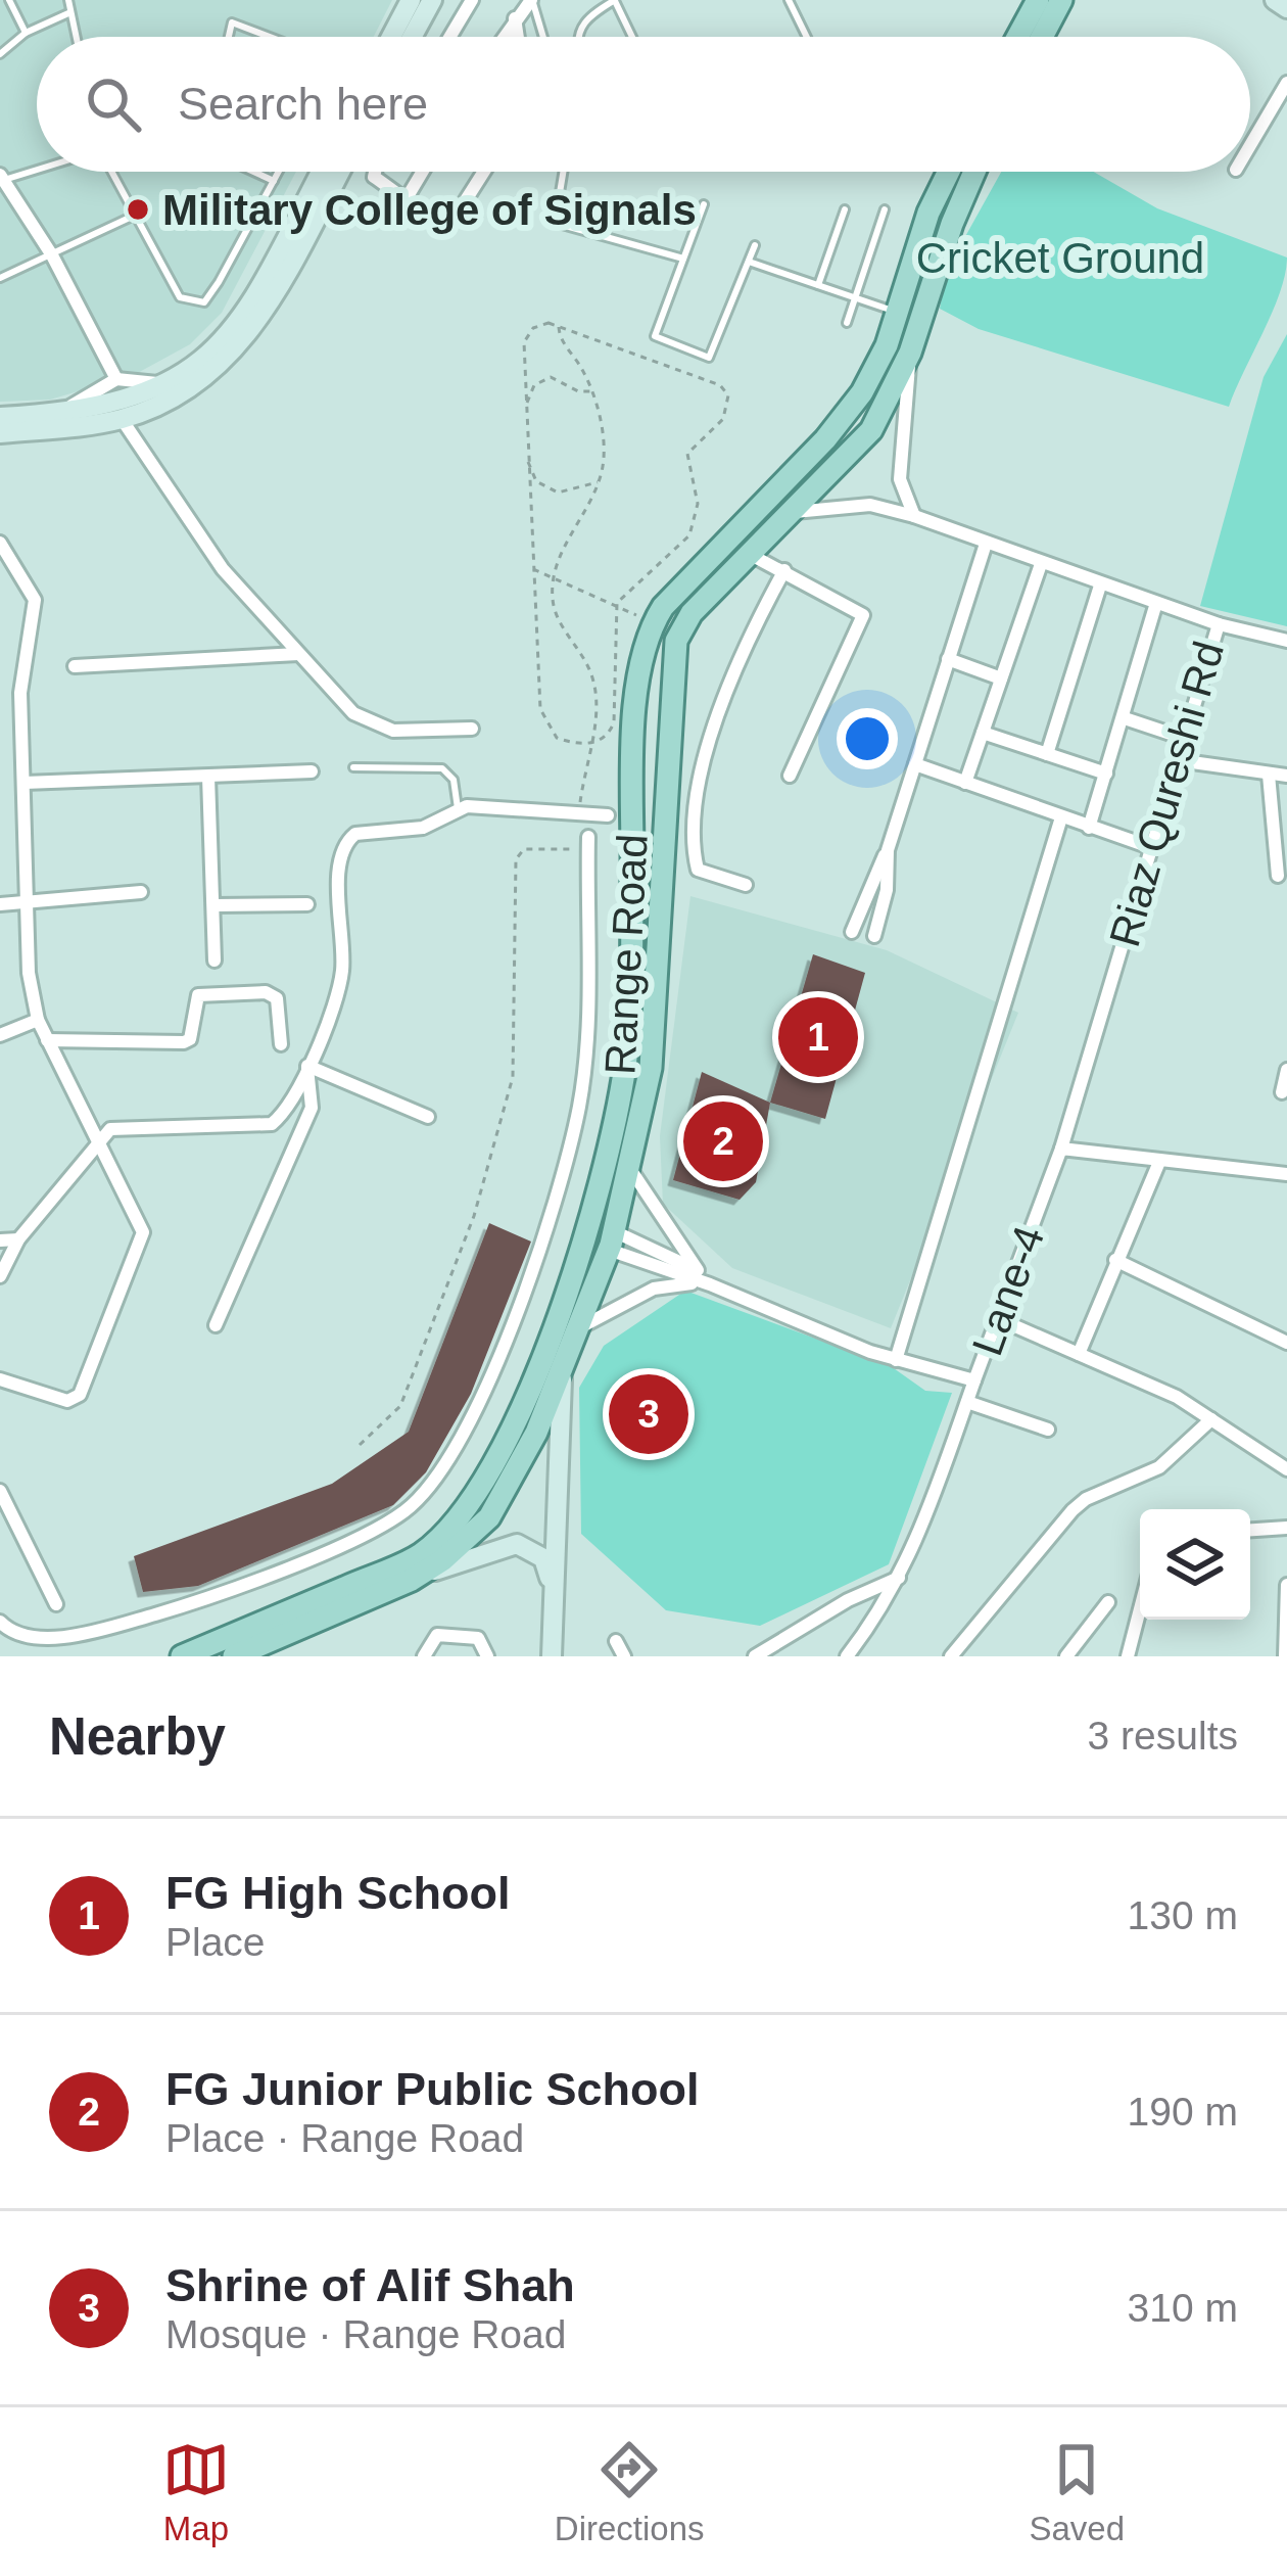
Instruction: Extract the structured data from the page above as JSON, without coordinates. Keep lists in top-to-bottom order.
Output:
{
  "streets": {
    "main road": ["Range Road"],
    "street": ["Riaz Qureshi Rd", "Lane-4"]
  },
  "crossings": [
    ["Riaz Qureshi Rd", "Lane-4"],
    ["Range Road", "Lane-4"]
  ],
  "parks": ["Cricket Ground"],
  "places": ["Military College of Signals"],
  "page": {
    "search": "Search here",
    "pins": ["1", "2", "3"],
    "heading": ["Nearby", "3 results"],
    "list": [
      {
        "mark": "1",
        "name": "FG High School",
        "note": "Place",
        "value": "130 m"
      },
      {
        "mark": "2",
        "name": "FG Junior Public School",
        "note": "Place · Range Road",
        "value": "190 m"
      },
      {
        "mark": "3",
        "name": "Shrine of Alif Shah",
        "note": "Mosque · Range Road",
        "value": "310 m"
      }
    ],
    "nav": ["Map", "Directions", "Saved"]
  }
}
